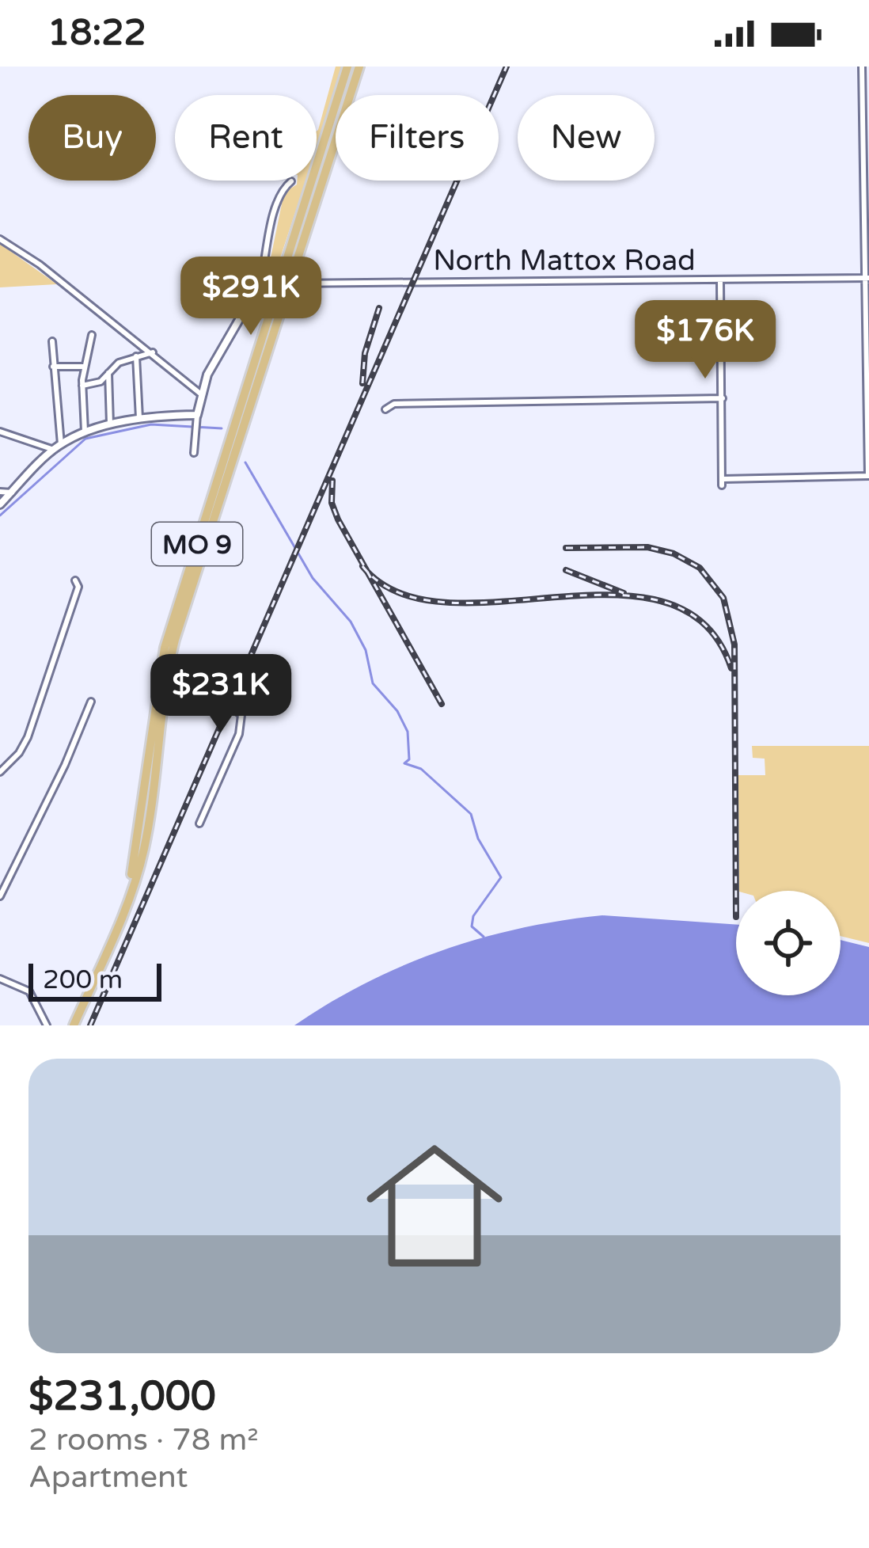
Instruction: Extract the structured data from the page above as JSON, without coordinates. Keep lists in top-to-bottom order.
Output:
{
  "streets": {
    "main road": ["MO 9"],
    "street": ["North Mattox Road"]
  },
  "crossings": [
    ["North Mattox Road", "MO 9"]
  ],
  "scale_bar": "200 m",
  "page": {
    "status": "18:22",
    "chip": [
      "Buy",
      "Rent",
      "Filters",
      "New"
    ],
    "price": ["$291K", "$176K", "$231K"],
    "scale": "200 m",
    "list": [
      {
        "name": "$231,000",
        "note": "2 rooms · 78 m² · Apartment"
      }
    ]
  }
}
